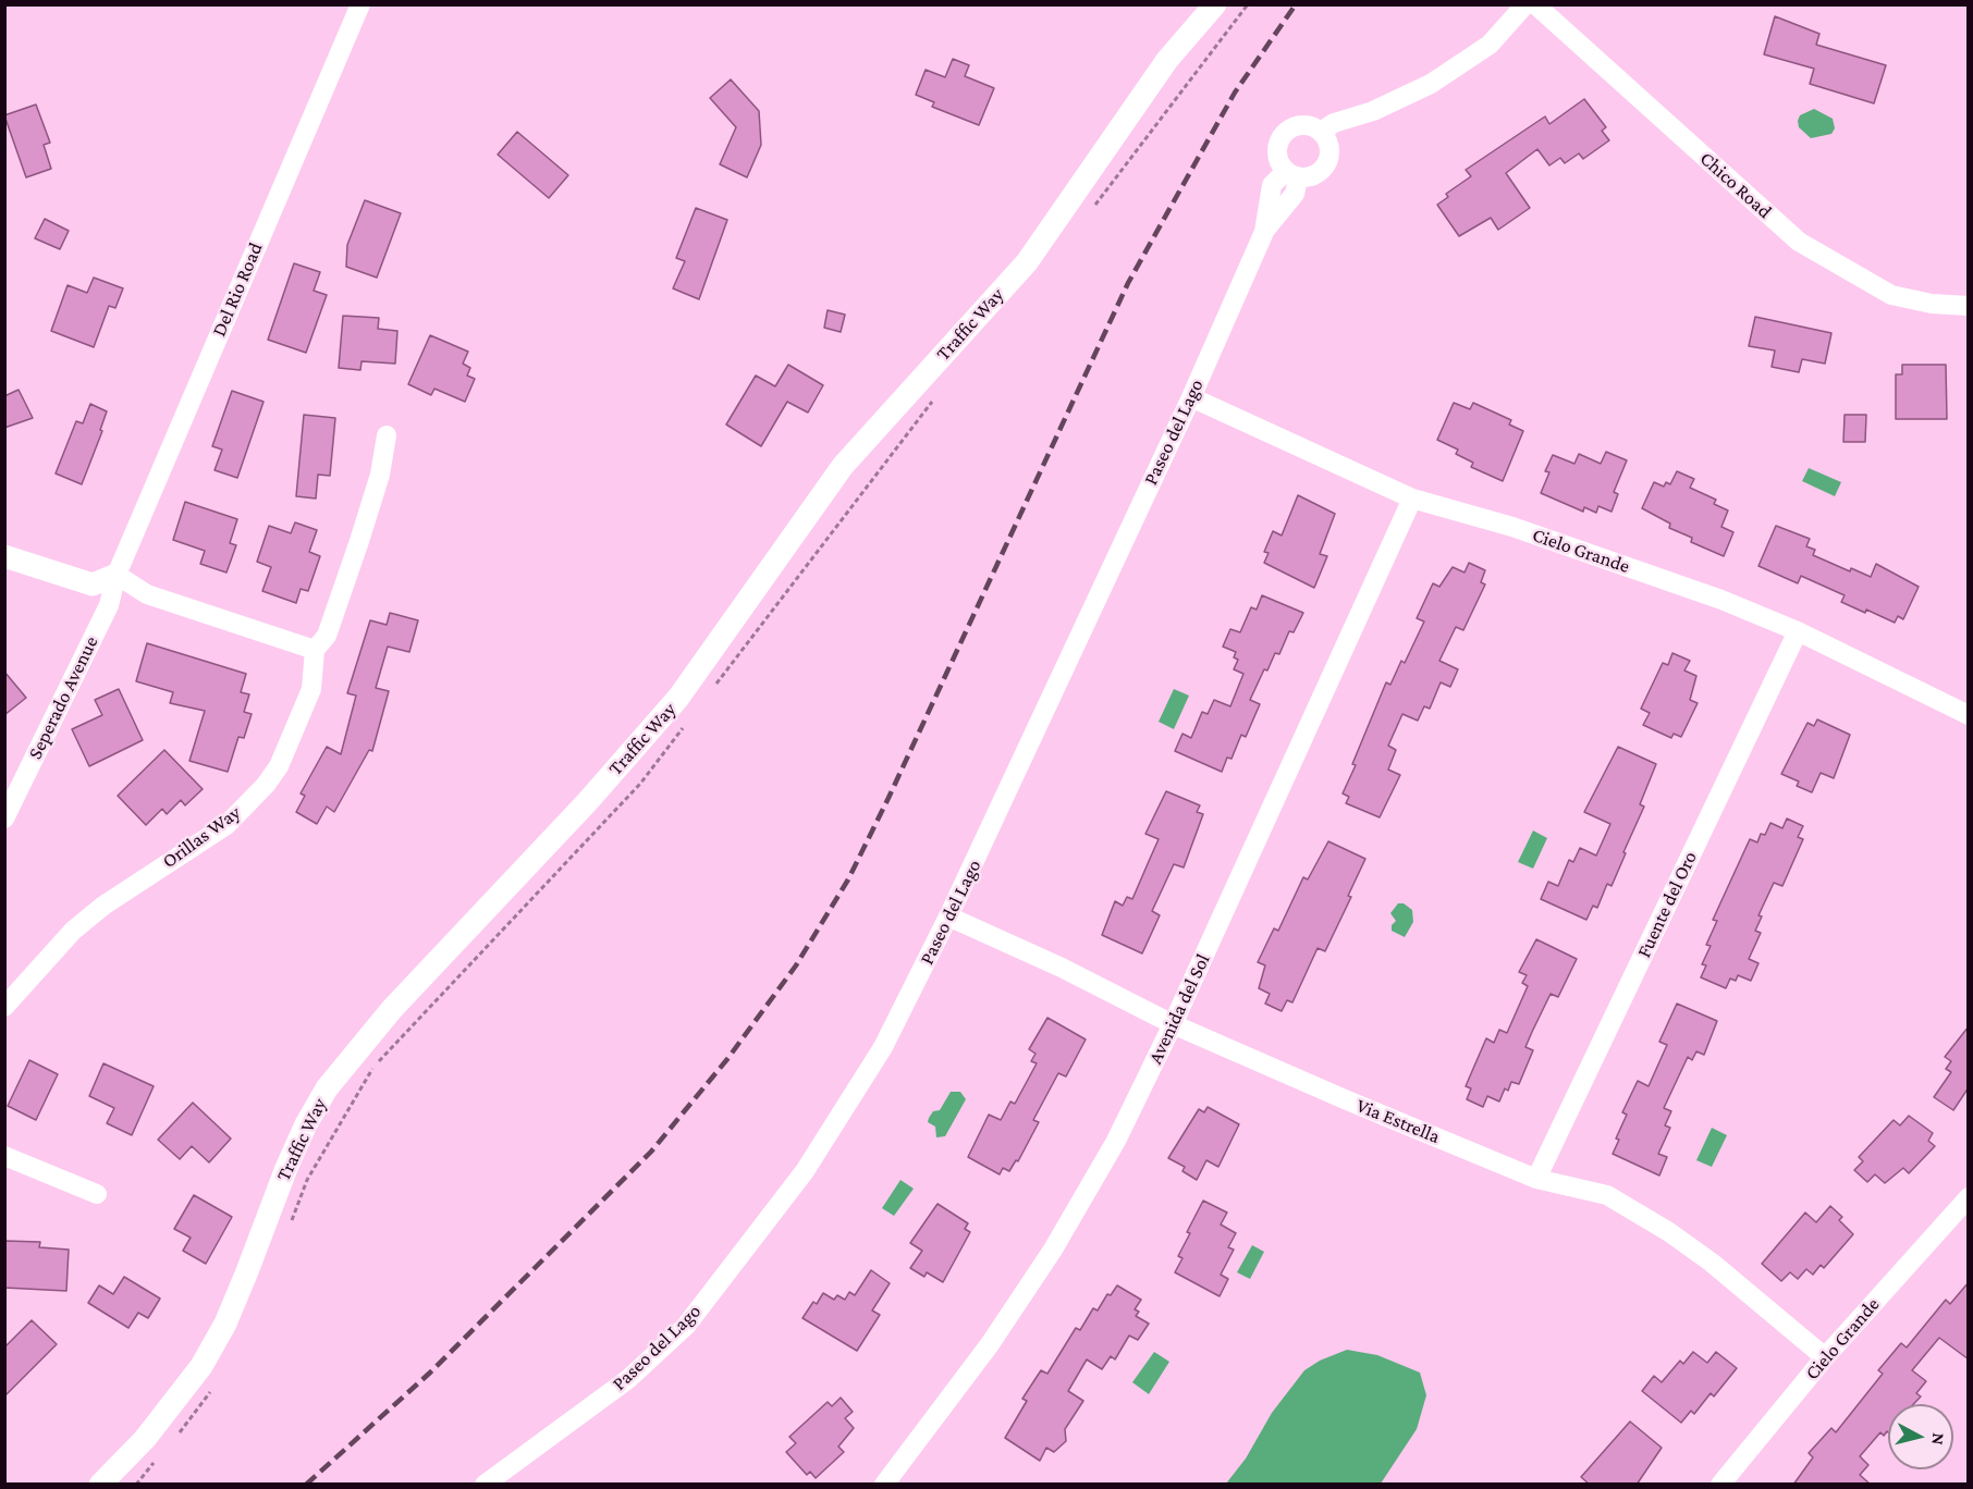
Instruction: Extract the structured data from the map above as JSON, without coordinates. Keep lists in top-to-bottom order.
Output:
{
  "streets": {
    "street": [
      "Chico Road",
      "Del Rio Road",
      "Traffic Way",
      "Paseo del Lago",
      "Cielo Grande",
      "Seperado Avenue",
      "Orillas Way",
      "Fuente del Oro",
      "Avenida del Sol",
      "Via Estrella"
    ]
  },
  "crossings": [
    ["Del Rio Road", "Seperado Avenue"],
    ["Paseo del Lago", "Cielo Grande"],
    ["Paseo del Lago", "Via Estrella"],
    ["Cielo Grande", "Fuente del Oro"],
    ["Cielo Grande", "Avenida del Sol"],
    ["Cielo Grande", "Via Estrella"],
    ["Fuente del Oro", "Via Estrella"],
    ["Avenida del Sol", "Via Estrella"]
  ],
  "north": "right"
}
